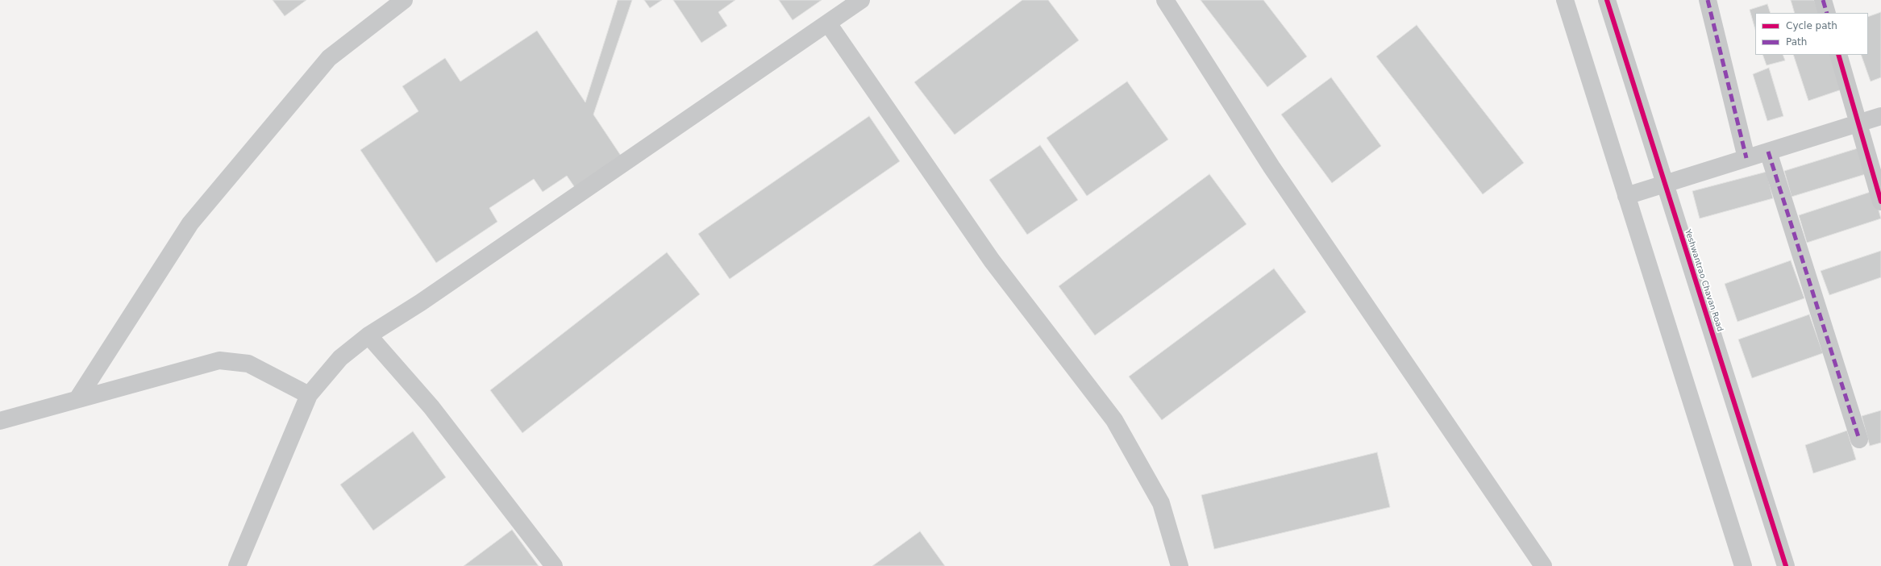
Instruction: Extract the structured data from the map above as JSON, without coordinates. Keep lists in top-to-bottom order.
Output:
{
  "streets": {
    "street": ["Yeshwantrao Chavan Road"]
  },
  "legend": ["Cycle path", "Path"]
}
